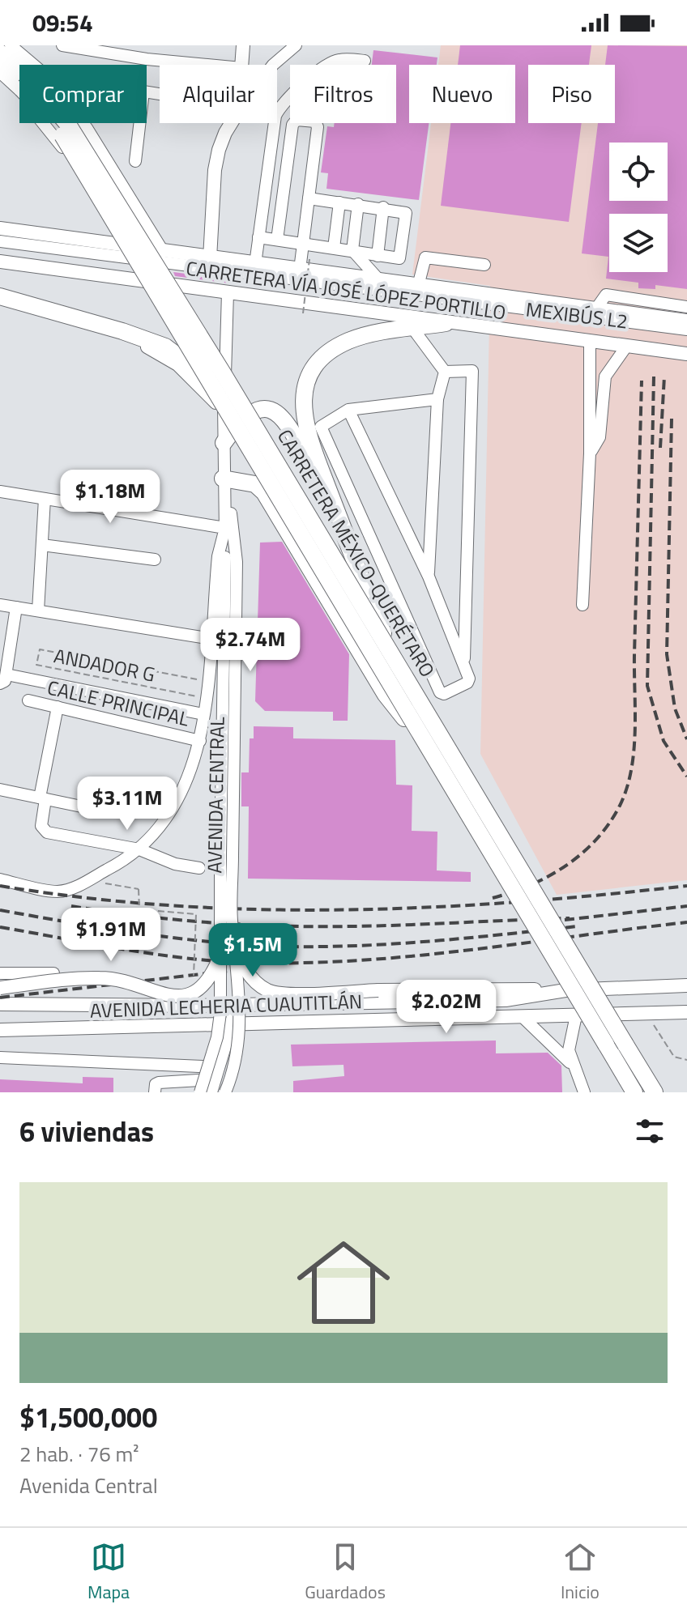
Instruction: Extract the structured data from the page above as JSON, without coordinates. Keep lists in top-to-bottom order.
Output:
{
  "streets": {
    "highway": ["CARRETERA MÉXICO-QUERÉTARO"],
    "main road": ["CARRETERA VÍA JOSÉ LÓPEZ PORTILLO", "AVENIDA LECHERIA CUAUTITLÁN"],
    "street": ["MEXIBÚS L2", "CALLE PRINCIPAL", "AVENIDA CENTRAL"],
    "path": ["ANDADOR G"]
  },
  "crossings": [
    ["CARRETERA VÍA JOSÉ LÓPEZ PORTILLO", "AVENIDA CENTRAL"]
  ],
  "page": {
    "status": "09:54",
    "chip": [
      "Comprar",
      "Alquilar",
      "Filtros",
      "Nuevo",
      "Piso"
    ],
    "price": [
      "$1.18M",
      "$2.74M",
      "$3.11M",
      "$1.91M",
      "$1.5M",
      "$2.02M"
    ],
    "heading": "6 viviendas",
    "list": [
      {
        "name": "$1,500,000",
        "note": "2 hab. · 76 m² · Avenida Central"
      }
    ],
    "tabs": ["Mapa", "Guardados", "Inicio"]
  }
}
